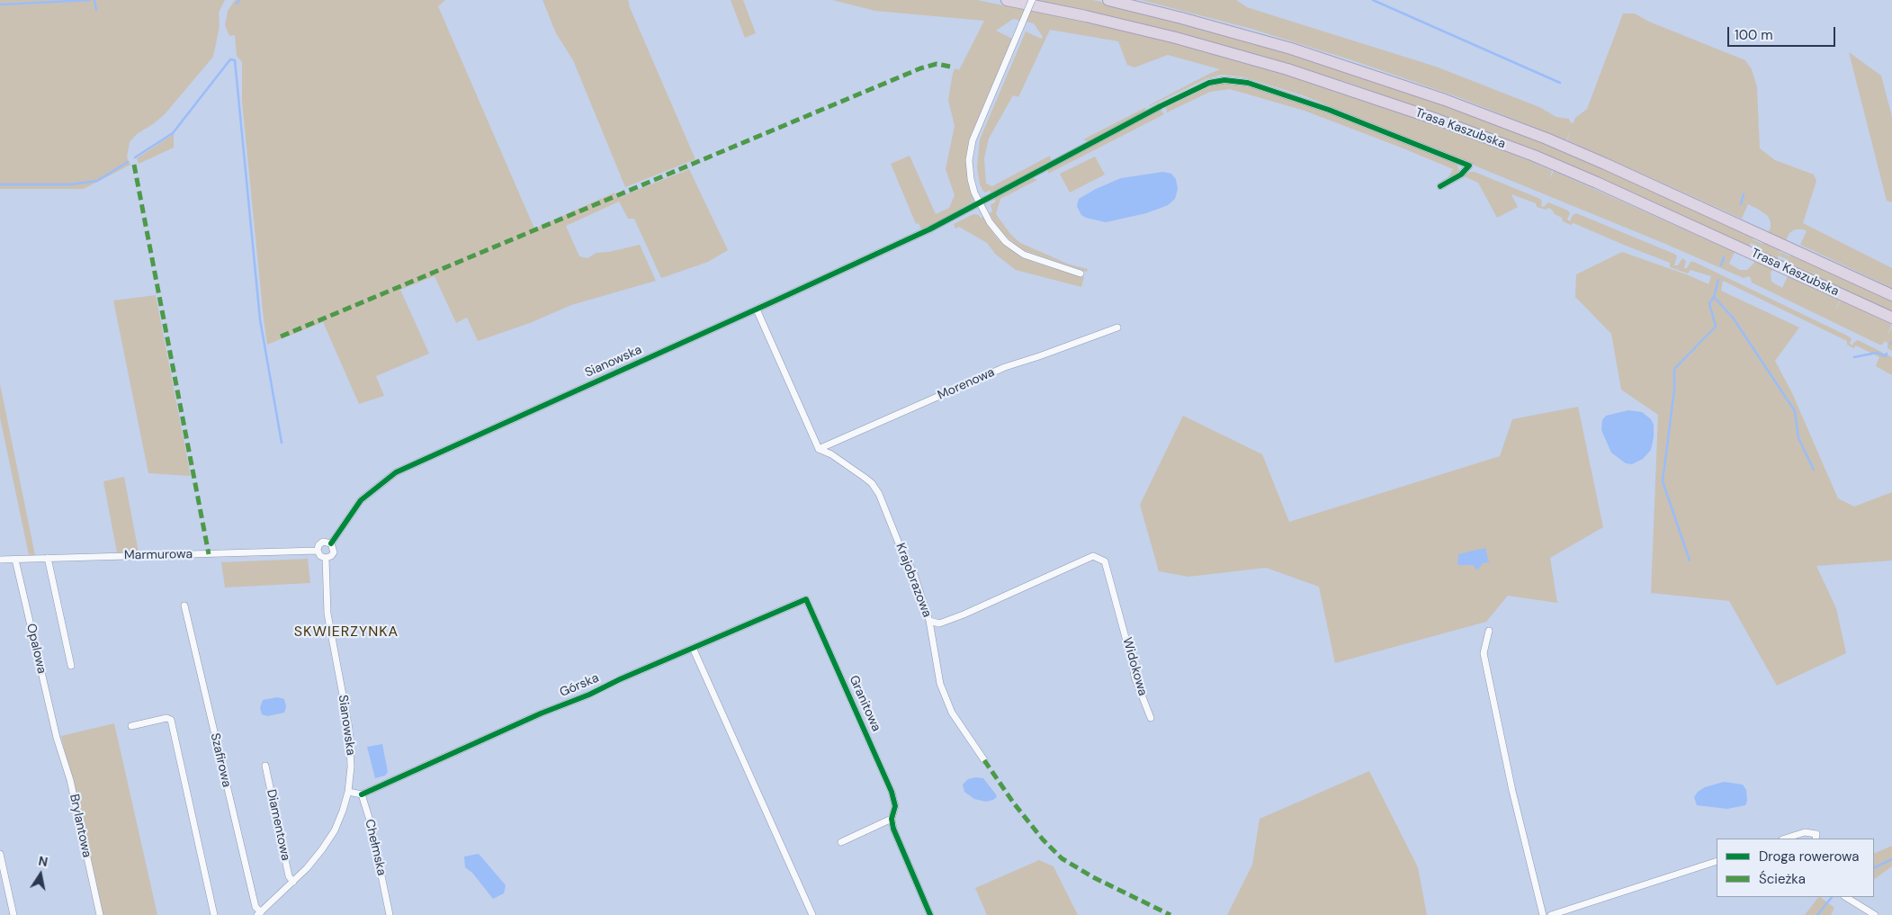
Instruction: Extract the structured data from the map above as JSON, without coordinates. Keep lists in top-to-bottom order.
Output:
{
  "streets": {
    "highway": ["Trasa Kaszubska"],
    "street": [
      "Sianowska",
      "Morenowa",
      "Marmurowa",
      "Krajobrazowa",
      "Opalowa",
      "Widokowa",
      "Górska",
      "Granitowa",
      "Szafirowa",
      "Diamentowa",
      "Brylantowa",
      "Chełmska"
    ]
  },
  "crossings": [
    ["Sianowska", "Marmurowa"],
    ["Sianowska", "Szafirowa"],
    ["Sianowska", "Diamentowa"],
    ["Morenowa", "Krajobrazowa"],
    ["Marmurowa", "Opalowa"],
    ["Krajobrazowa", "Widokowa"],
    ["Opalowa", "Brylantowa"],
    ["Górska", "Granitowa"],
    ["Górska", "Chełmska"]
  ],
  "districts": ["SKWIERZYNKA"],
  "legend": ["Droga rowerowa", "Ścieżka"],
  "scale_bar": "100 m",
  "north": "top"
}
